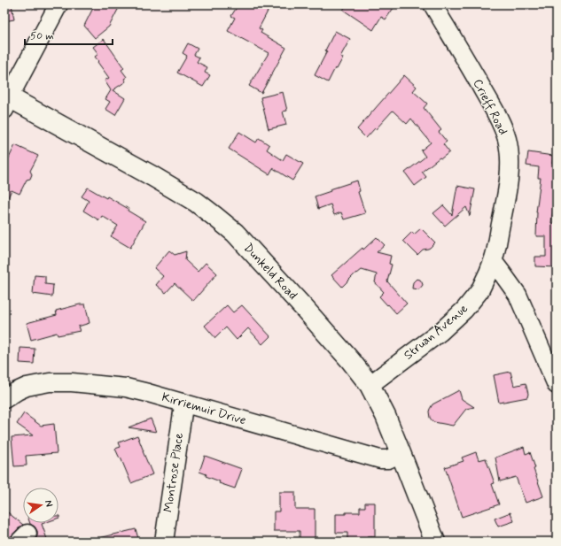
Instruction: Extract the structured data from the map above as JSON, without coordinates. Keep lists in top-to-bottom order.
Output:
{
  "streets": {
    "main road": ["Dunkeld Road"],
    "street": [
      "Crieff Road",
      "Struan Avenue",
      "Kirriemuir Drive",
      "Montrose Place"
    ]
  },
  "crossings": [
    ["Crieff Road", "Struan Avenue"],
    ["Dunkeld Road", "Struan Avenue"],
    ["Dunkeld Road", "Kirriemuir Drive"],
    ["Kirriemuir Drive", "Montrose Place"]
  ],
  "scale_bar": "50 m",
  "north": "right"
}
